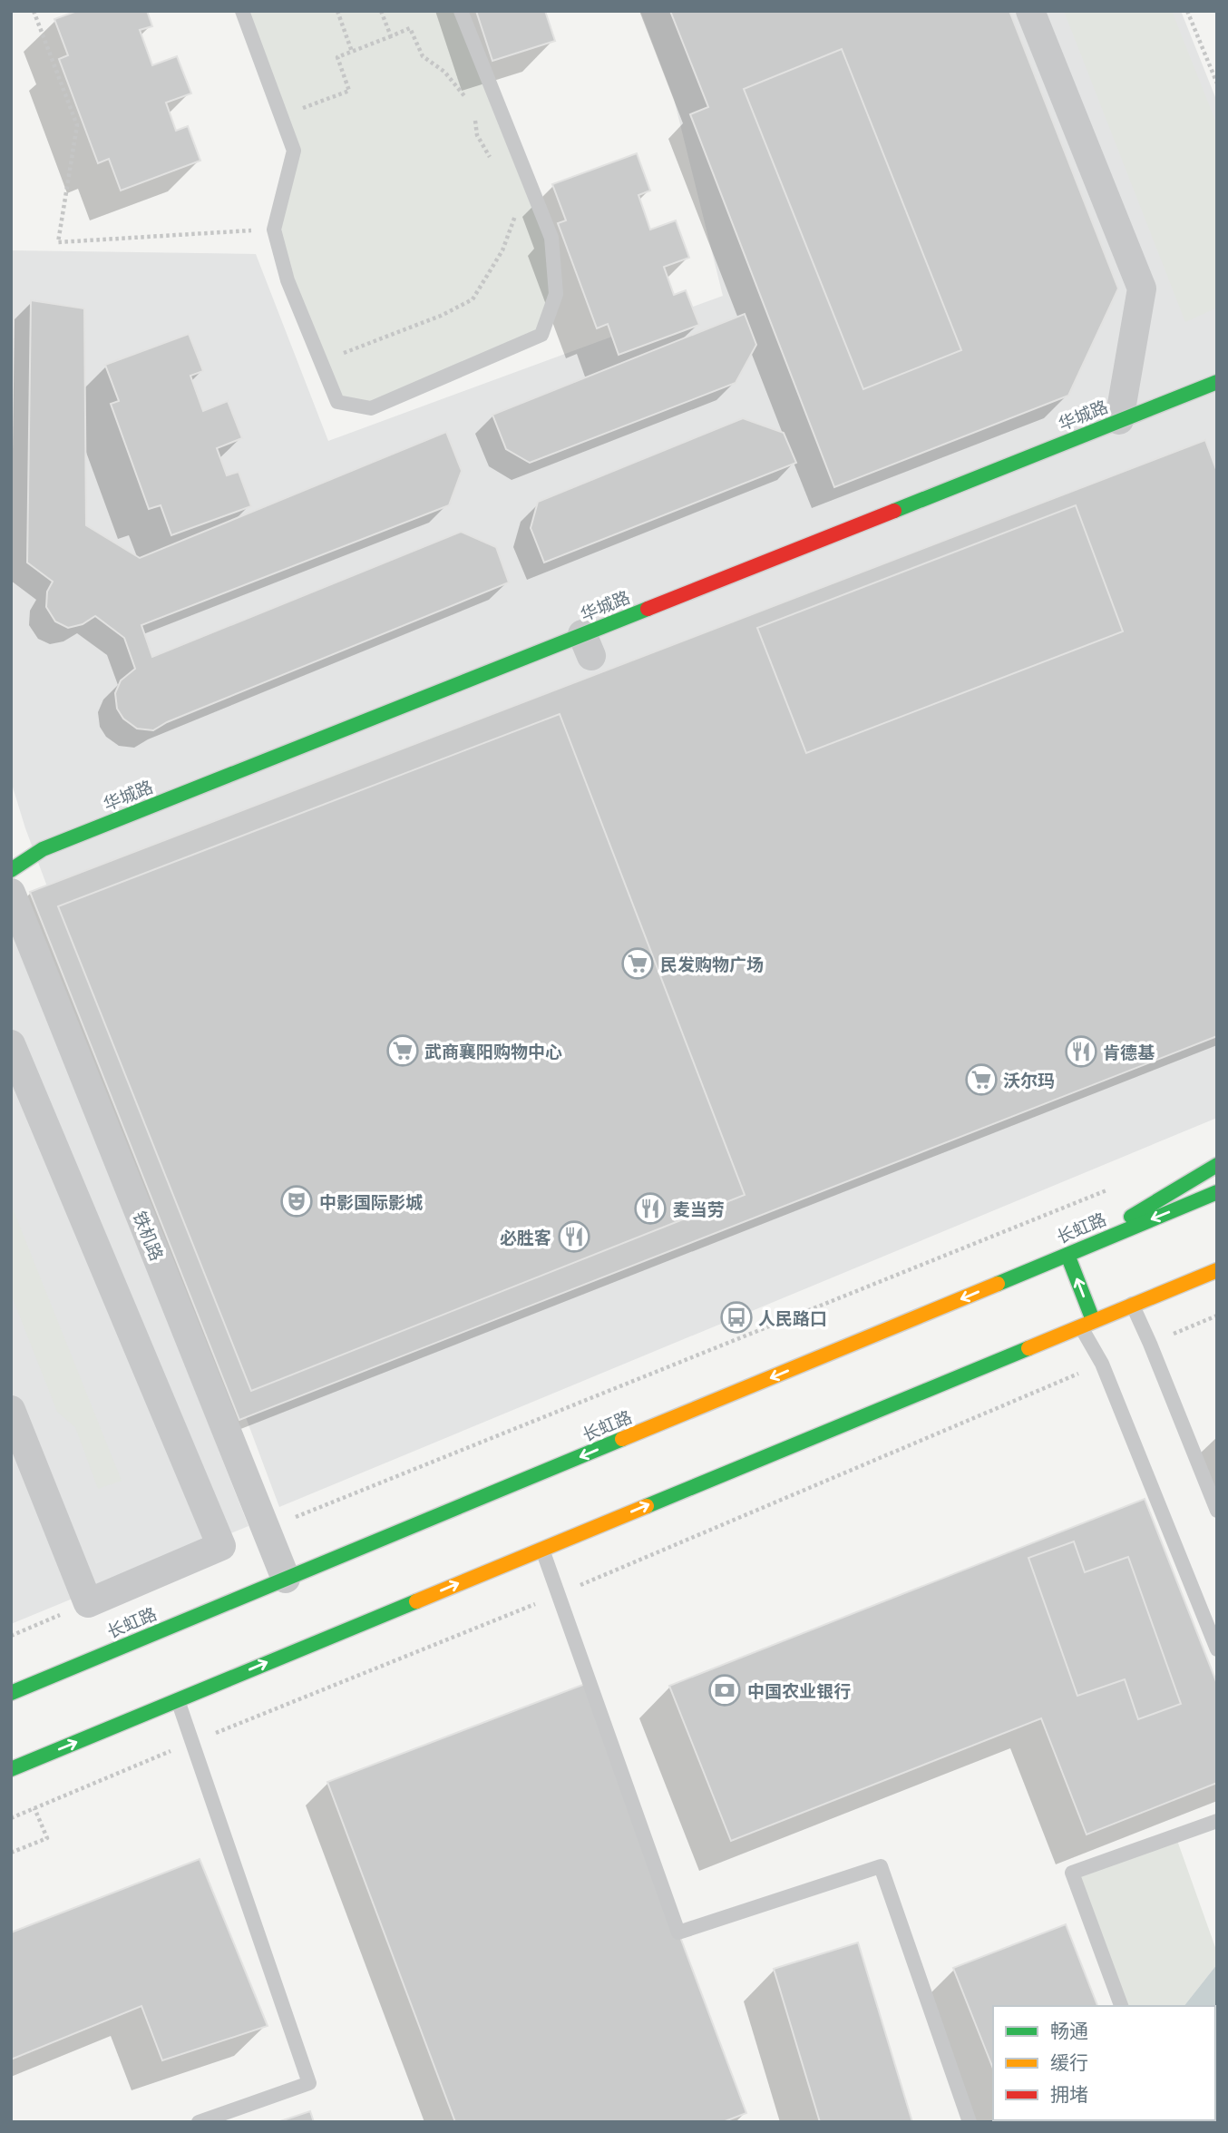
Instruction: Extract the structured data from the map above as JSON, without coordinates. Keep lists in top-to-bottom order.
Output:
{
  "streets": {
    "main road": ["华城路", "长虹路"],
    "street": ["铁机路"]
  },
  "crossings": [
    ["长虹路", "铁机路"]
  ],
  "places": {
    "supermarket": ["民发购物广场", "武商襄阳购物中心", "沃尔玛"],
    "restaurant": ["肯德基", "麦当劳", "必胜客"],
    "theatre": ["中影国际影城"],
    "bus stop": ["人民路口"],
    "bank": ["中国农业银行"]
  },
  "legend": ["畅通", "缓行", "拥堵"]
}
